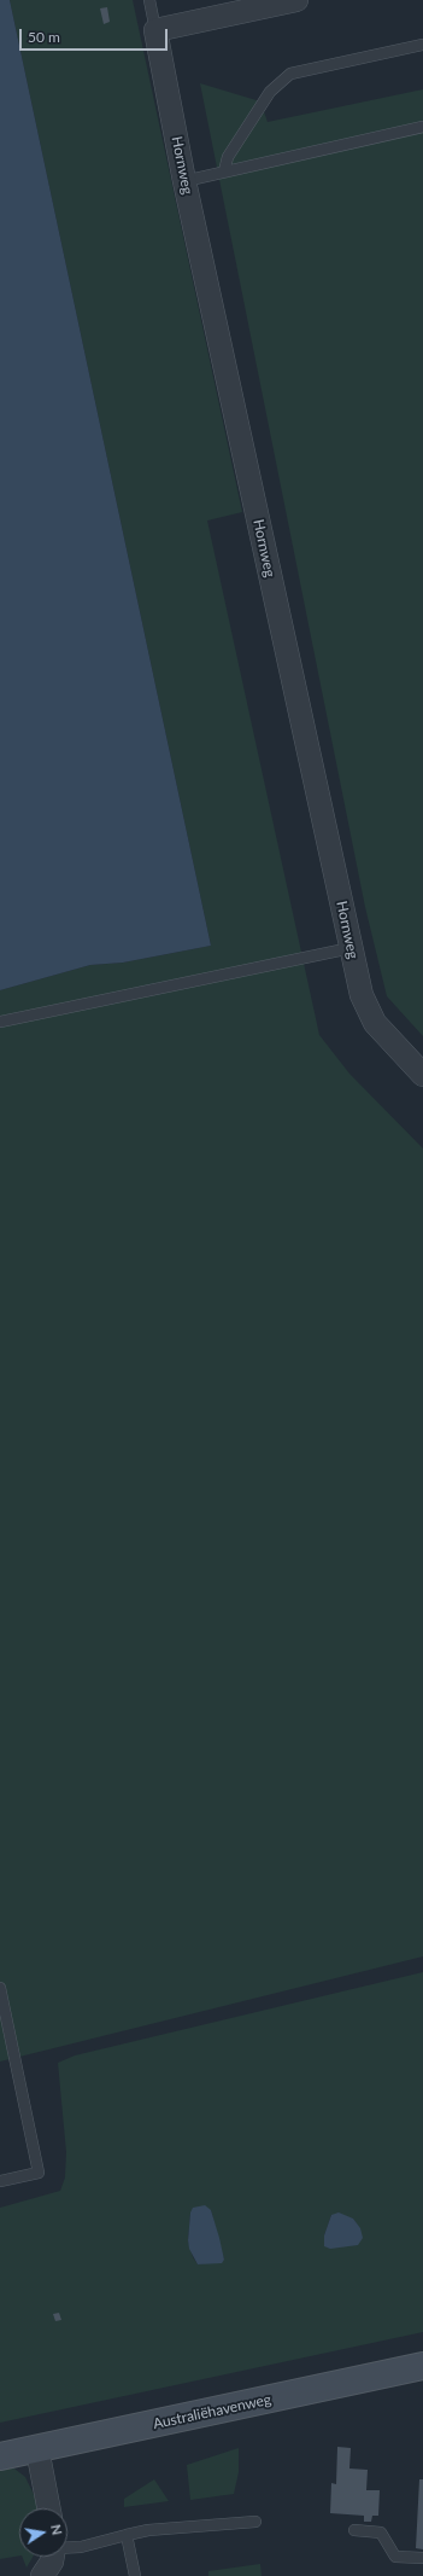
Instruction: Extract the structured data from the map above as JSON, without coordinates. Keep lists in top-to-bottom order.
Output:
{
  "streets": {
    "street": ["Hornweg", "Australiëhavenweg"]
  },
  "scale_bar": "50 m",
  "north": "right"
}
